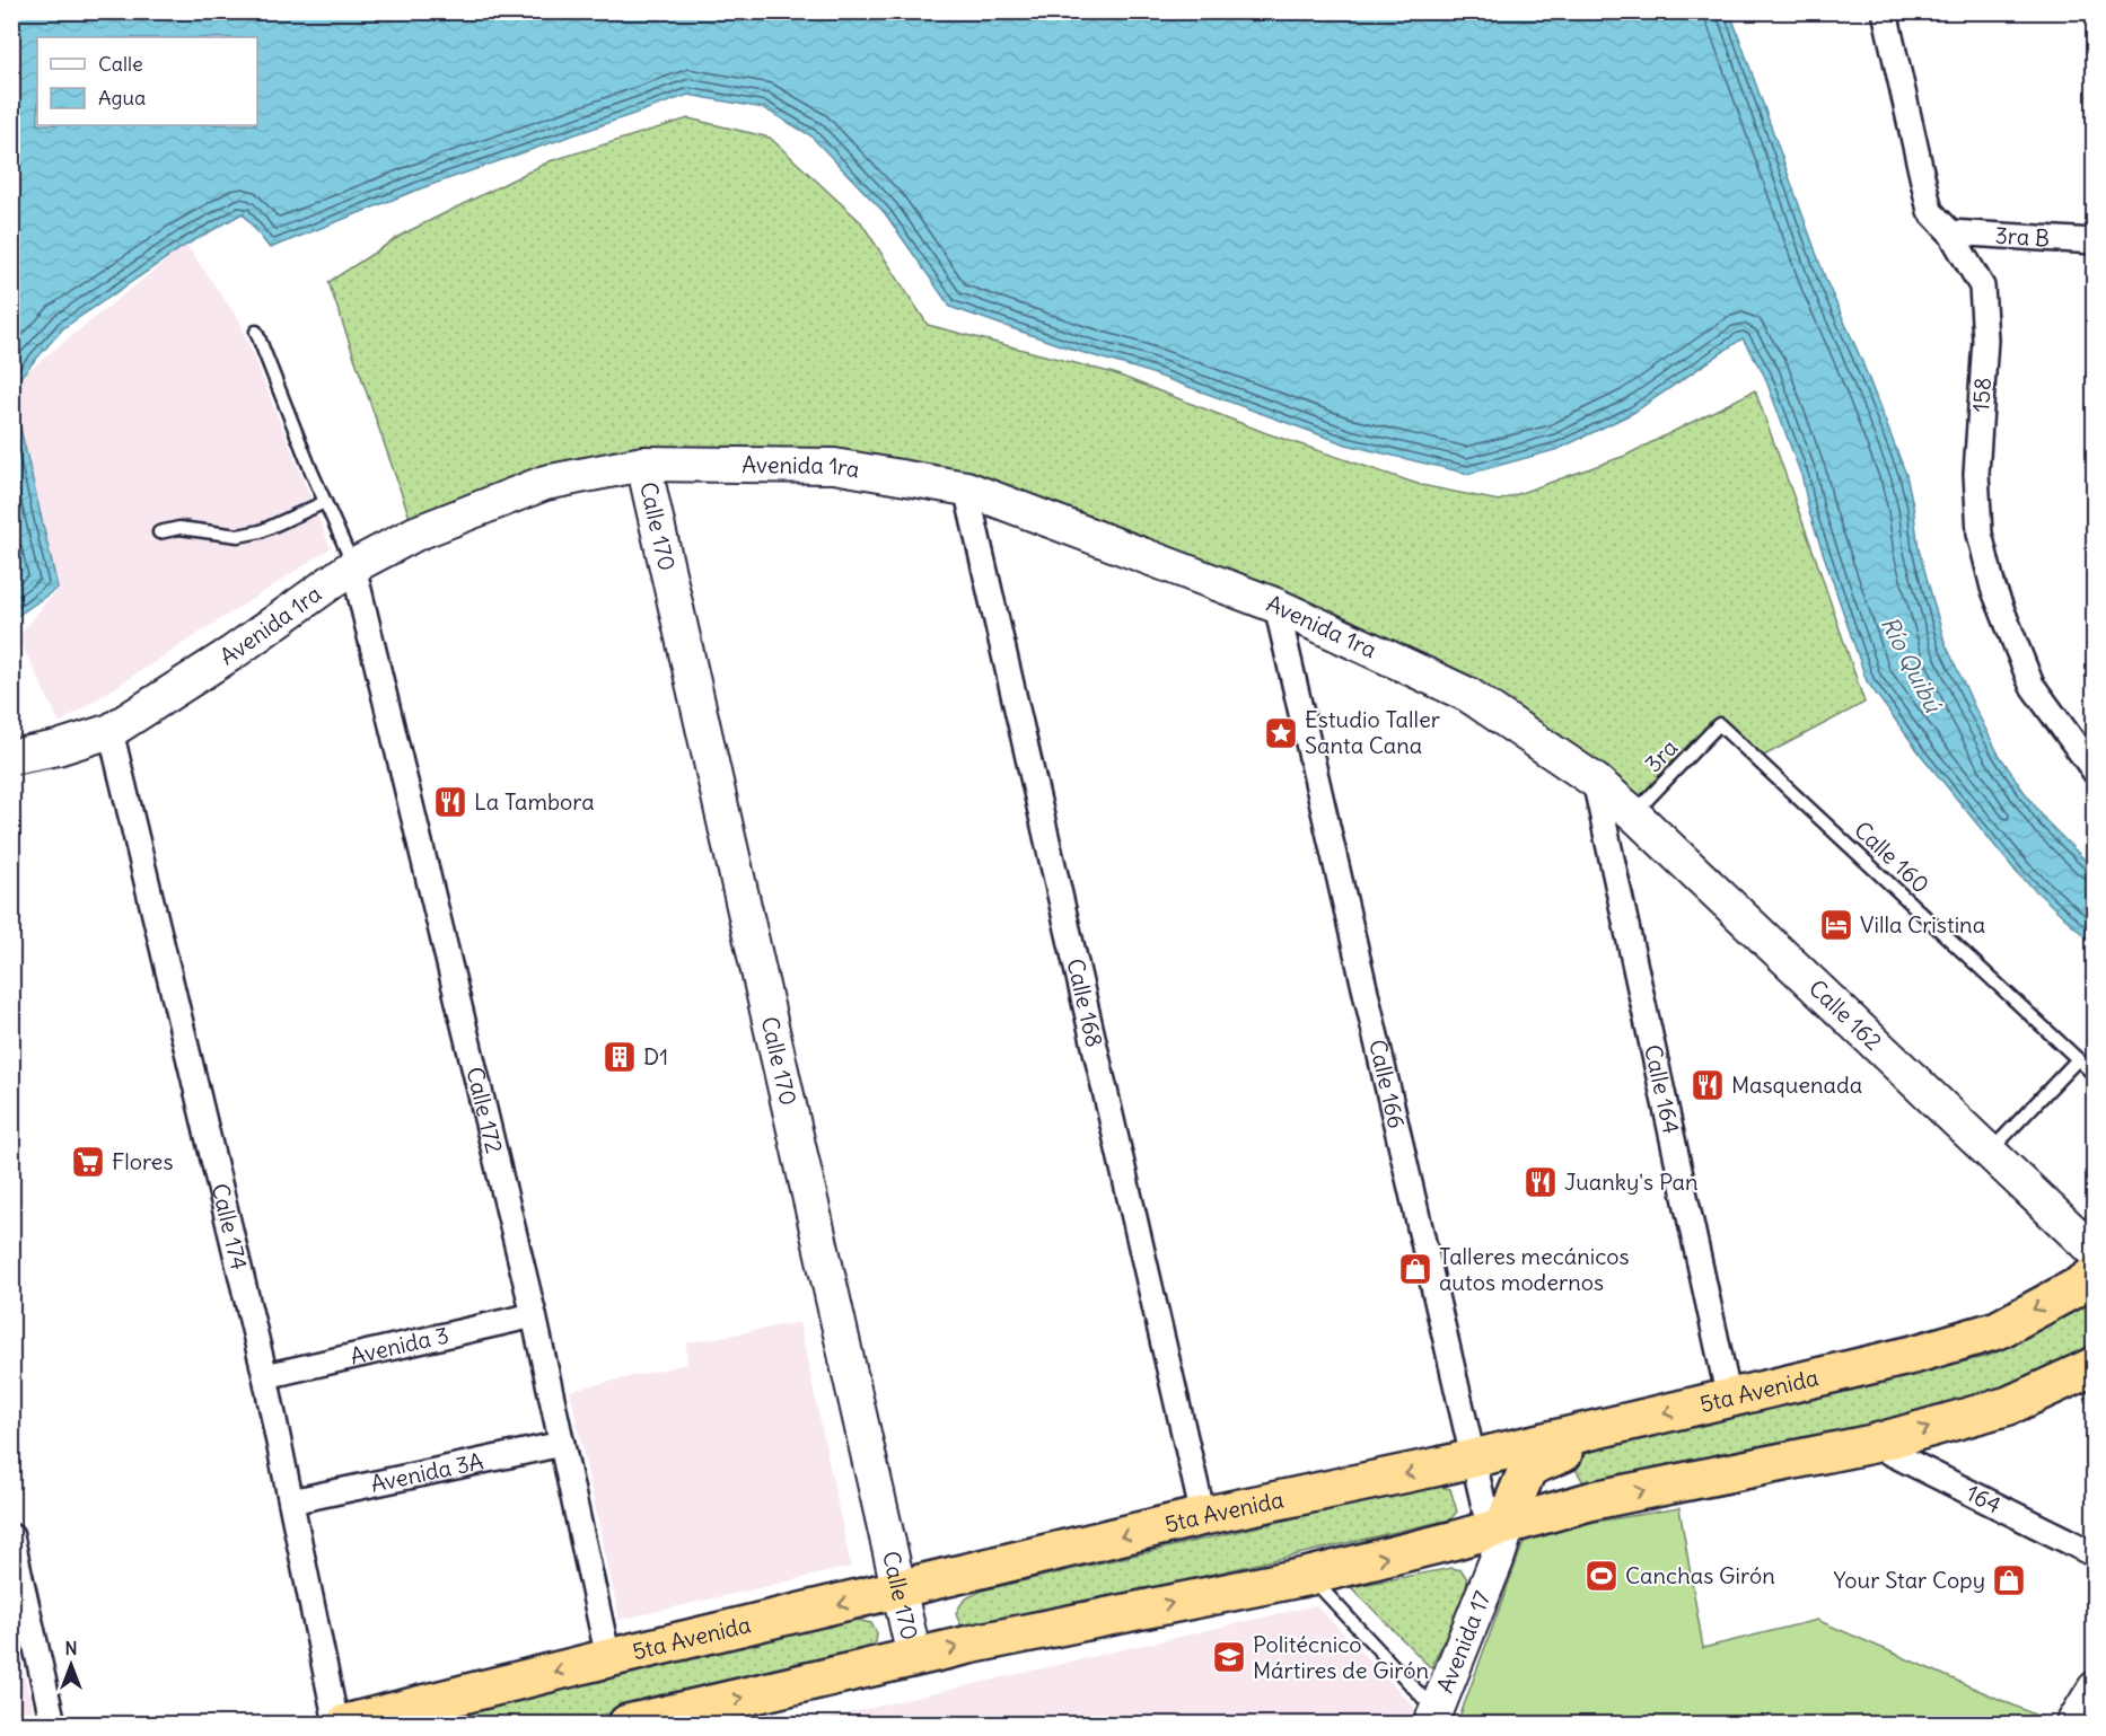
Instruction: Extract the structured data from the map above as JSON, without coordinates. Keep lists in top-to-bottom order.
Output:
{
  "streets": {
    "highway": ["5ta Avenida"],
    "street": [
      "3ra B",
      "158",
      "Avenida 1ra",
      "Calle 170",
      "Calle 168",
      "Calle 162",
      "Calle 166",
      "Calle 164",
      "Calle 172",
      "Calle 174",
      "Avenida 3",
      "Avenida 3A",
      "164",
      "Avenida 17"
    ],
    "lane": ["3ra", "Calle 160"]
  },
  "crossings": [
    ["3ra B", "158"],
    ["Avenida 1ra", "Calle 170"],
    ["Avenida 1ra", "Calle 168"],
    ["Avenida 1ra", "Calle 162"],
    ["Avenida 1ra", "Calle 166"],
    ["Avenida 1ra", "Calle 164"],
    ["Avenida 1ra", "Calle 172"],
    ["Avenida 1ra", "Calle 174"],
    ["Calle 170", "5ta Avenida"],
    ["3ra", "Calle 160"],
    ["3ra", "Calle 162"],
    ["Calle 168", "5ta Avenida"],
    ["Calle 162", "Calle 164"],
    ["Calle 166", "5ta Avenida"],
    ["Calle 166", "Avenida 17"],
    ["Calle 164", "5ta Avenida"],
    ["Calle 172", "Avenida 3"],
    ["Calle 172", "5ta Avenida"],
    ["Calle 172", "Avenida 3A"],
    ["Calle 174", "Avenida 3"],
    ["Calle 174", "Avenida 3A"]
  ],
  "water": ["Río Quibú"],
  "places": {
    "place": ["Estudio Taller Santa Cana"],
    "restaurant": ["La Tambora", "Masquenada", "Juanky's Pan"],
    "hotel": ["Villa Cristina"],
    "building": ["D1"],
    "supermarket": ["Flores"],
    "shop": ["Talleres mecánicos autos modernos", "Your Star Copy"],
    "sports": ["Canchas Girón"],
    "school or university": ["Politécnico Mártires de Girón"]
  },
  "legend": ["Calle", "Agua"],
  "north": "top"
}
